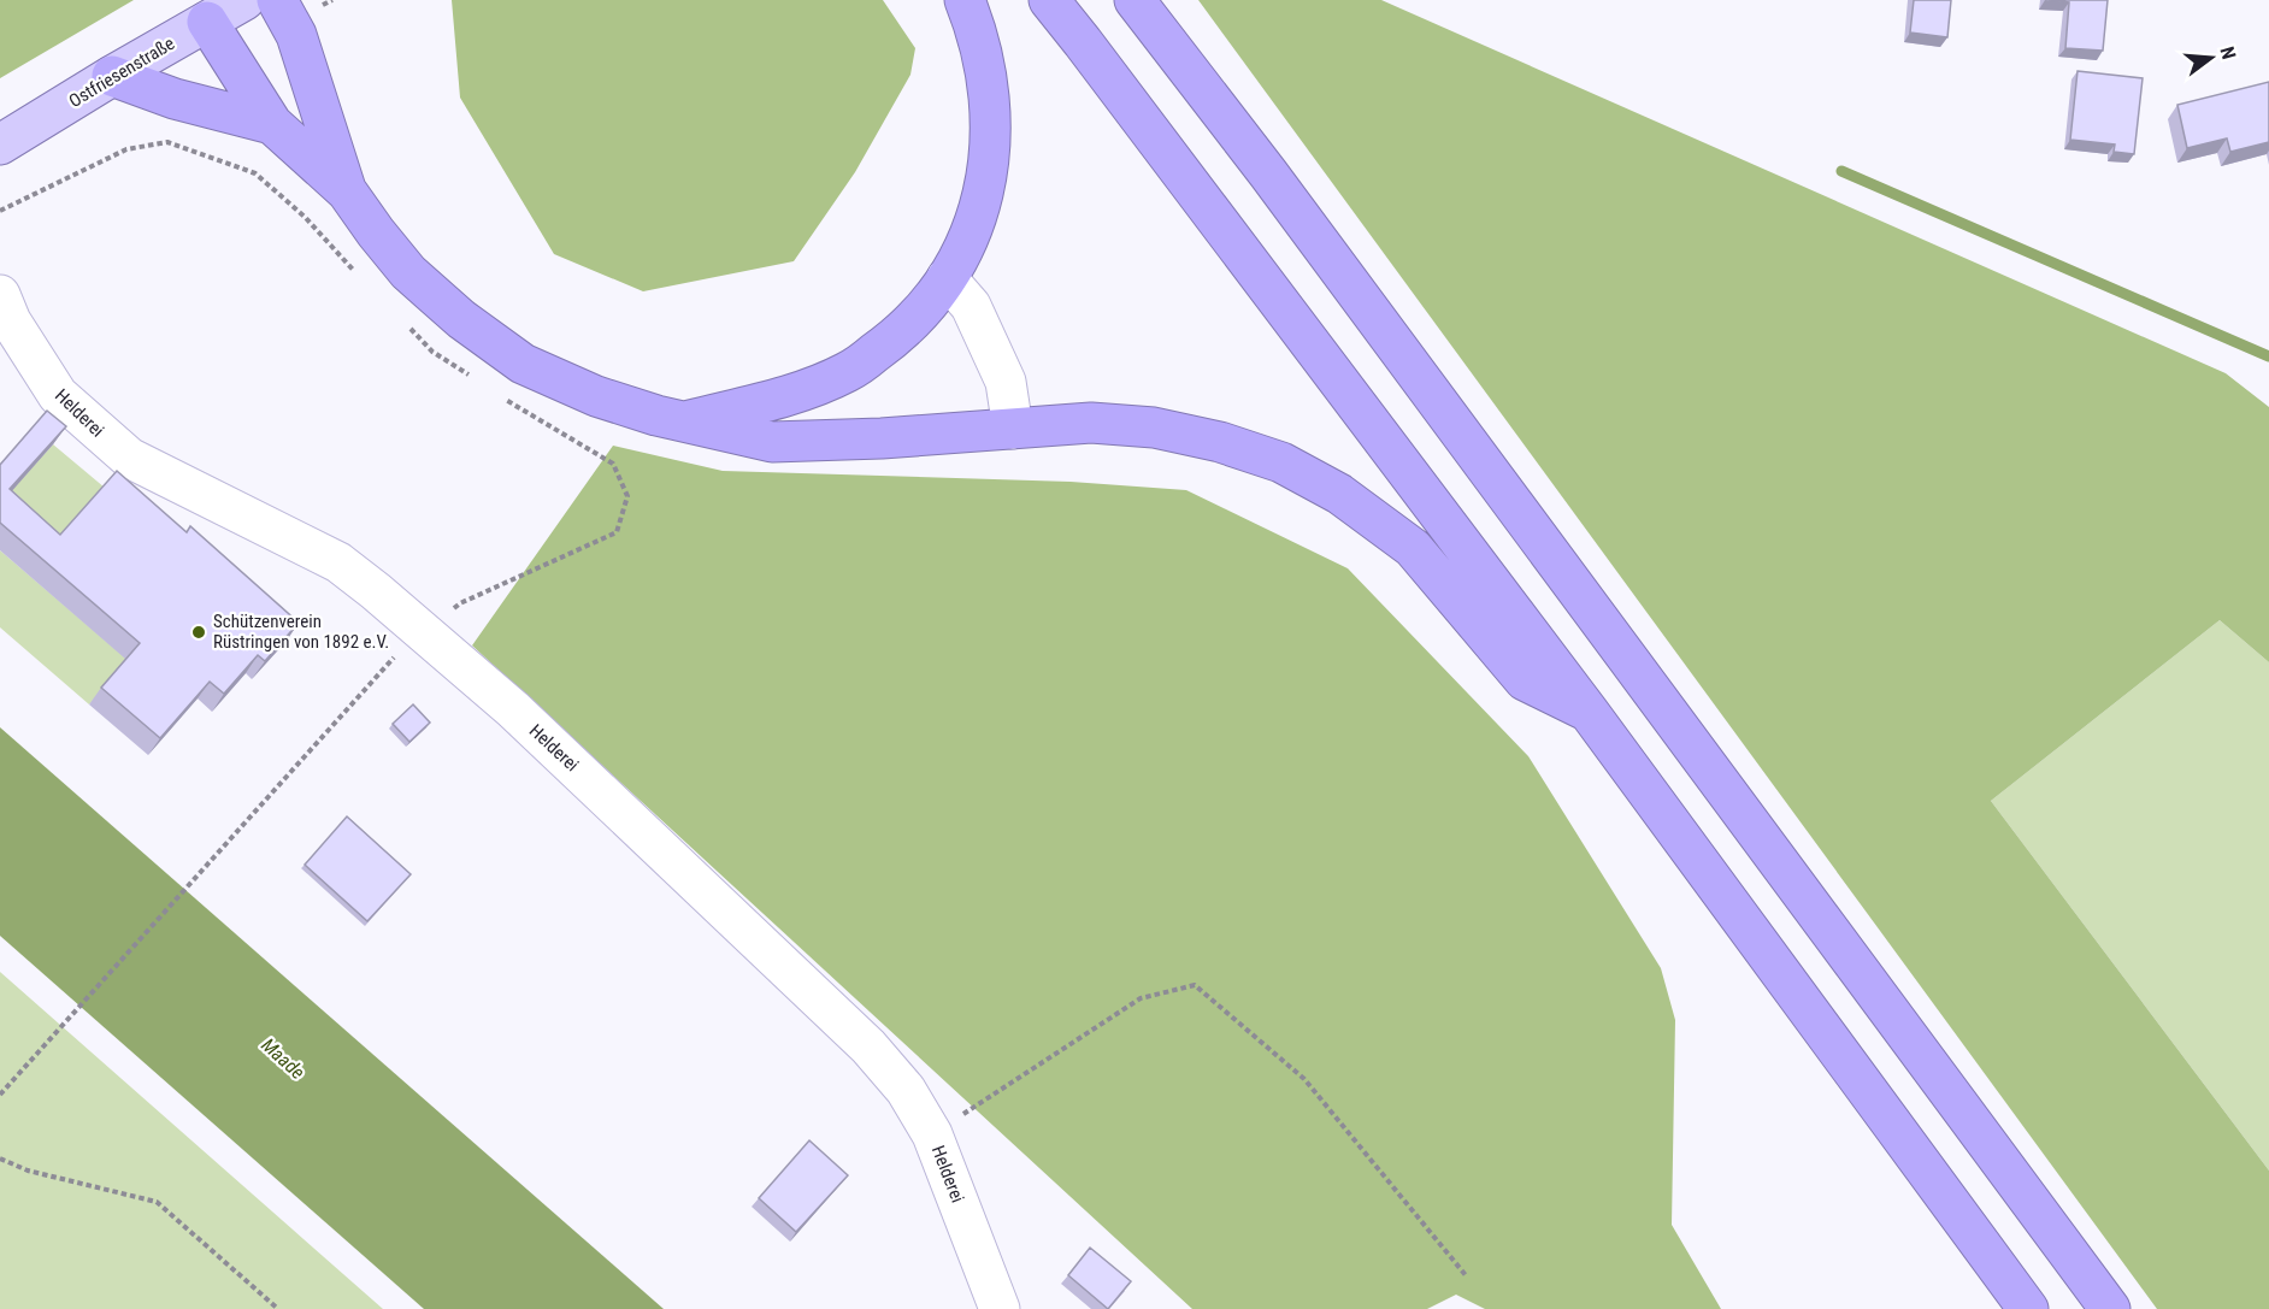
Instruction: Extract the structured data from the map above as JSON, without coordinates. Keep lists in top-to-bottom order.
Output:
{
  "streets": {
    "main road": ["Ostfriesenstraße"],
    "street": ["Helderei"]
  },
  "water": ["Maade"],
  "places": ["Schützenverein Rüstringen von 1892 e.V."],
  "north": "right"
}
